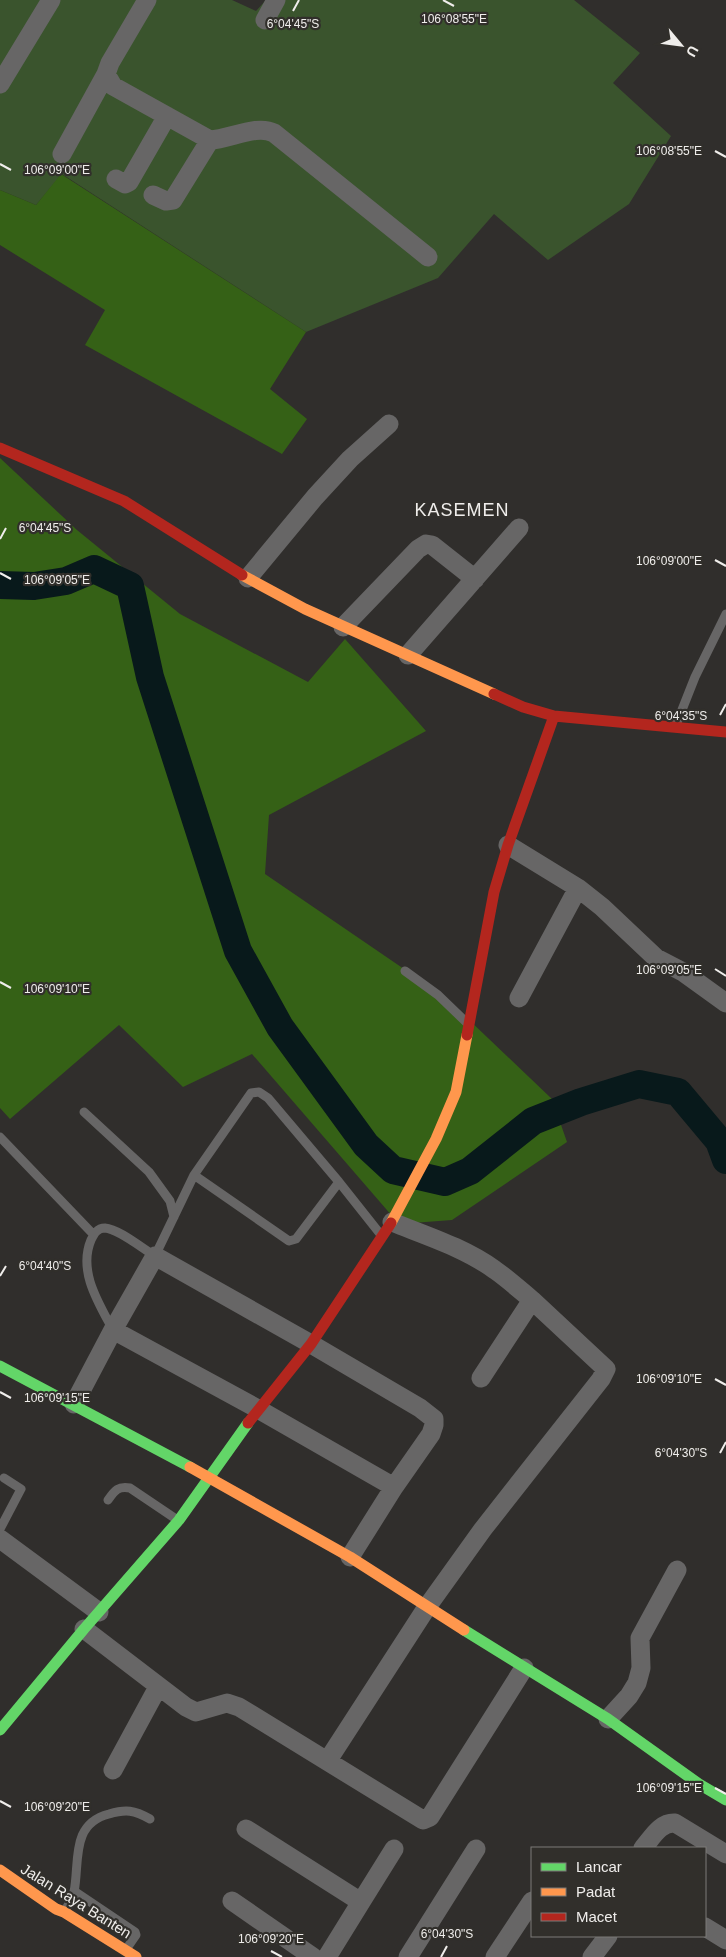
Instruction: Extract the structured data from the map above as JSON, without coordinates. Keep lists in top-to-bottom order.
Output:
{
  "streets": {
    "street": ["Jalan Raya Banten"]
  },
  "districts": ["KASEMEN"],
  "legend": ["Lancar", "Padat", "Macet"],
  "north": "bottom right",
  "coordinates": [
    "106°08'55\"E",
    "6°04'45\"S",
    "106°09'00\"E",
    "106°09'05\"E",
    "6°04'35\"S",
    "106°09'10\"E",
    "6°04'40\"S",
    "106°09'15\"E",
    "6°04'30\"S",
    "106°09'20\"E"
  ]
}
